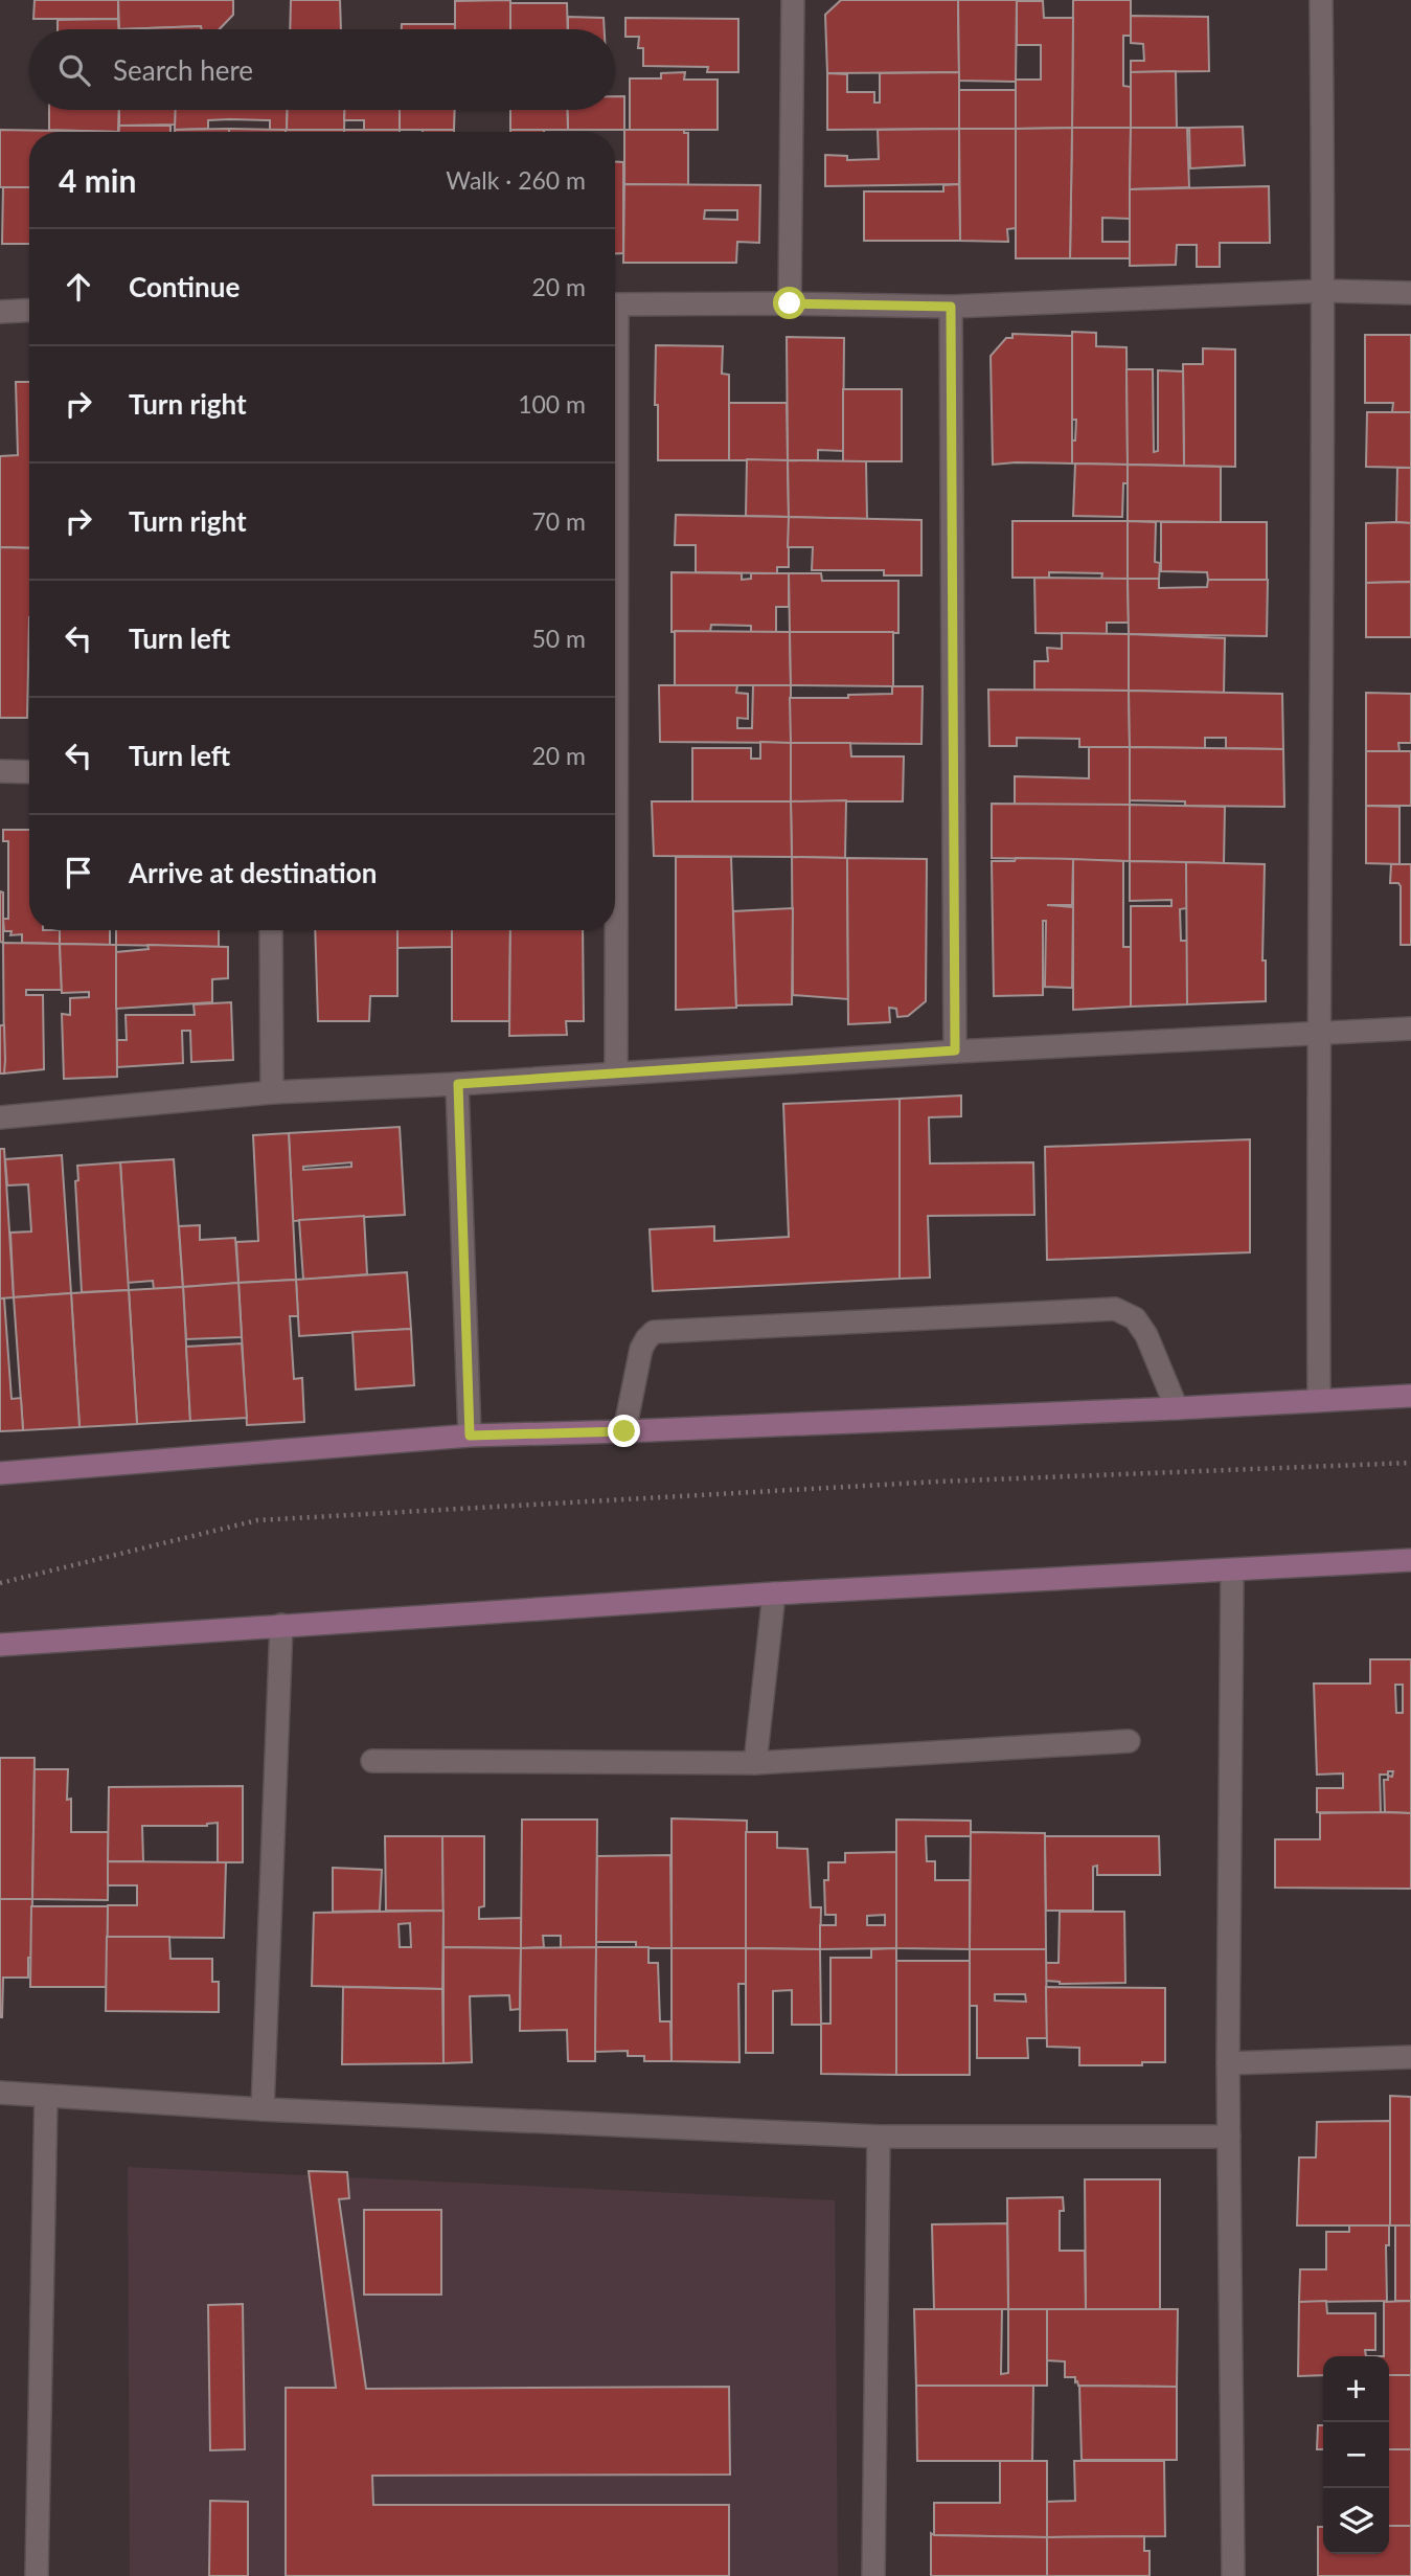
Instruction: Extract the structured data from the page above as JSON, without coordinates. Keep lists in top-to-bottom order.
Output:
{
  "page": {
    "search": "Search here",
    "heading": ["4 min", "Walk · 260 m"],
    "list": [
      ["Continue", "20 m"],
      ["Turn right", "100 m"],
      ["Turn right", "70 m"],
      ["Turn left", "50 m"],
      ["Turn left", "20 m"],
      "Arrive at destination"
    ],
    "map_buttons": ["+", "−"]
  }
}
